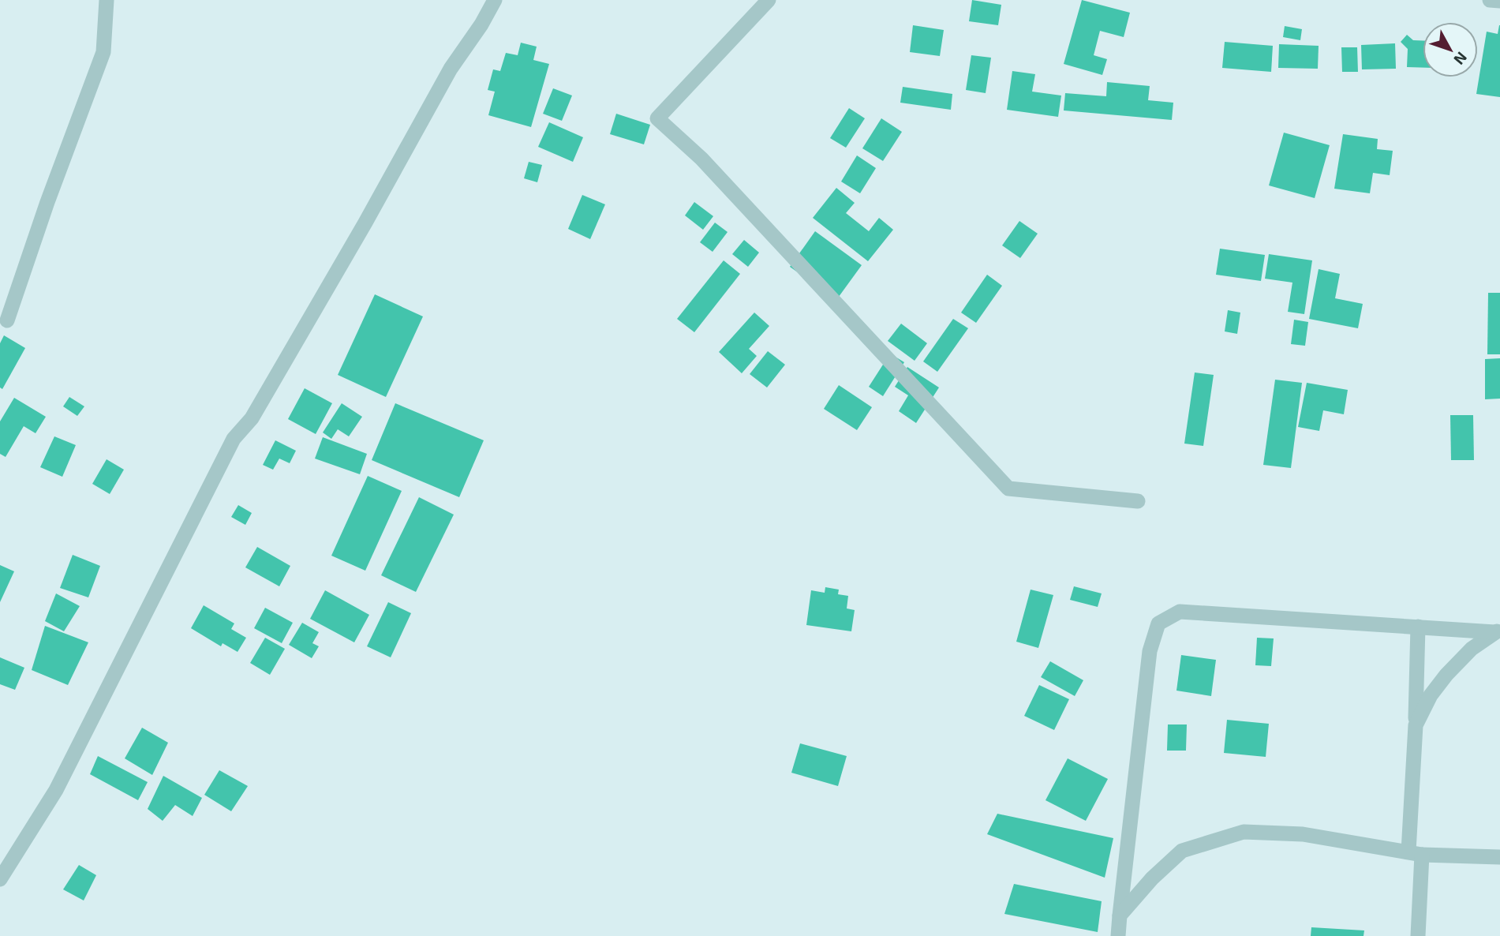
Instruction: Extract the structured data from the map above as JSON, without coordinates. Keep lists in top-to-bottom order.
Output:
{
  "north": "bottom right"
}
